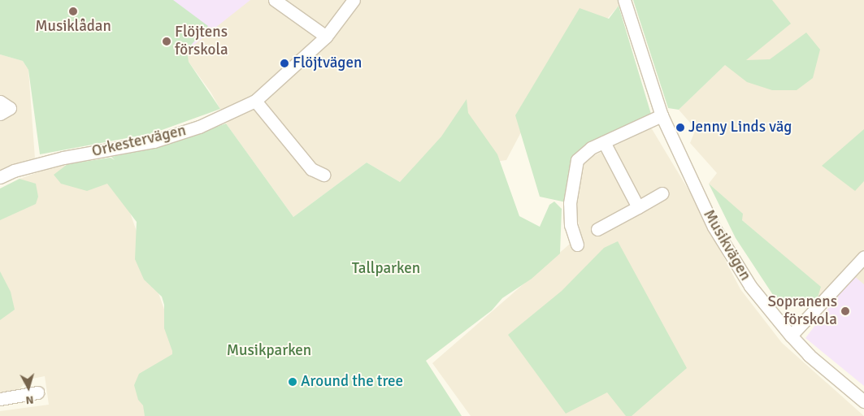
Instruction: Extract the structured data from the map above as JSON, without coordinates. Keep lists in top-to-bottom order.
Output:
{
  "streets": {
    "street": ["Orkestervägen", "Musikvägen"]
  },
  "parks": ["Tallparken", "Musikparken"],
  "places": [
    "Musiklådan",
    "Flöjtens förskola",
    "Flöjtvägen",
    "Jenny Linds väg",
    "Sopranens förskola",
    "Around the tree"
  ],
  "north": "bottom"
}
